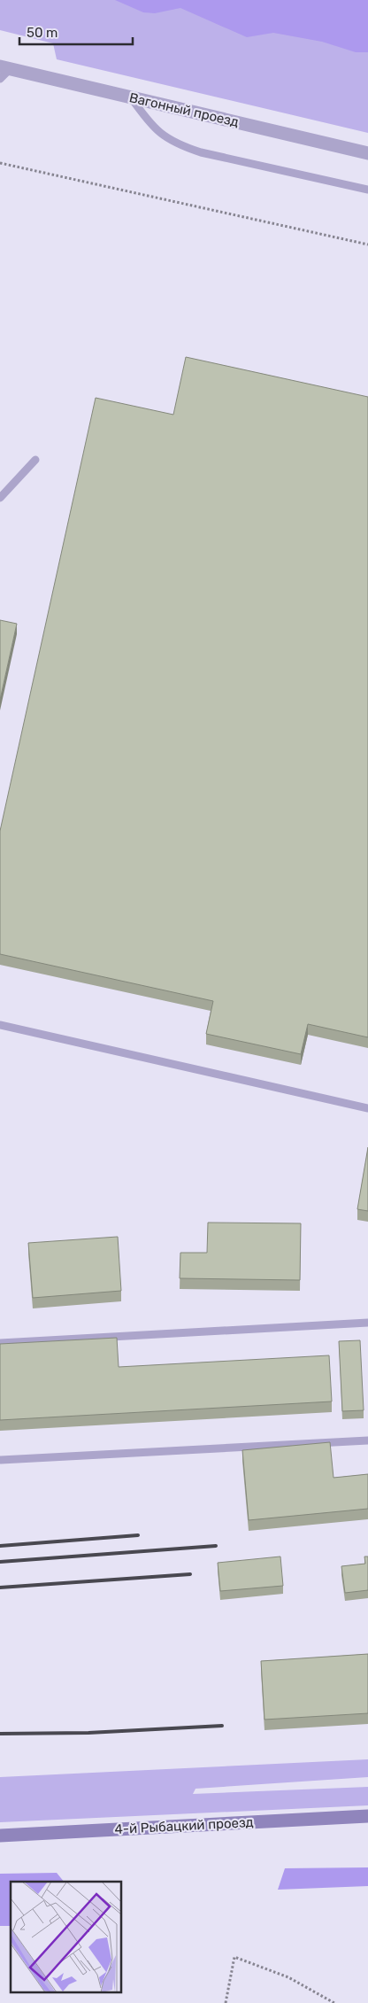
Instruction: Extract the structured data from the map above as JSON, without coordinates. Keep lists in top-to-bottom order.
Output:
{
  "streets": {
    "street": ["Вагонный проезд", "4-й Рыбацкий проезд"]
  },
  "scale_bar": "50 m"
}
